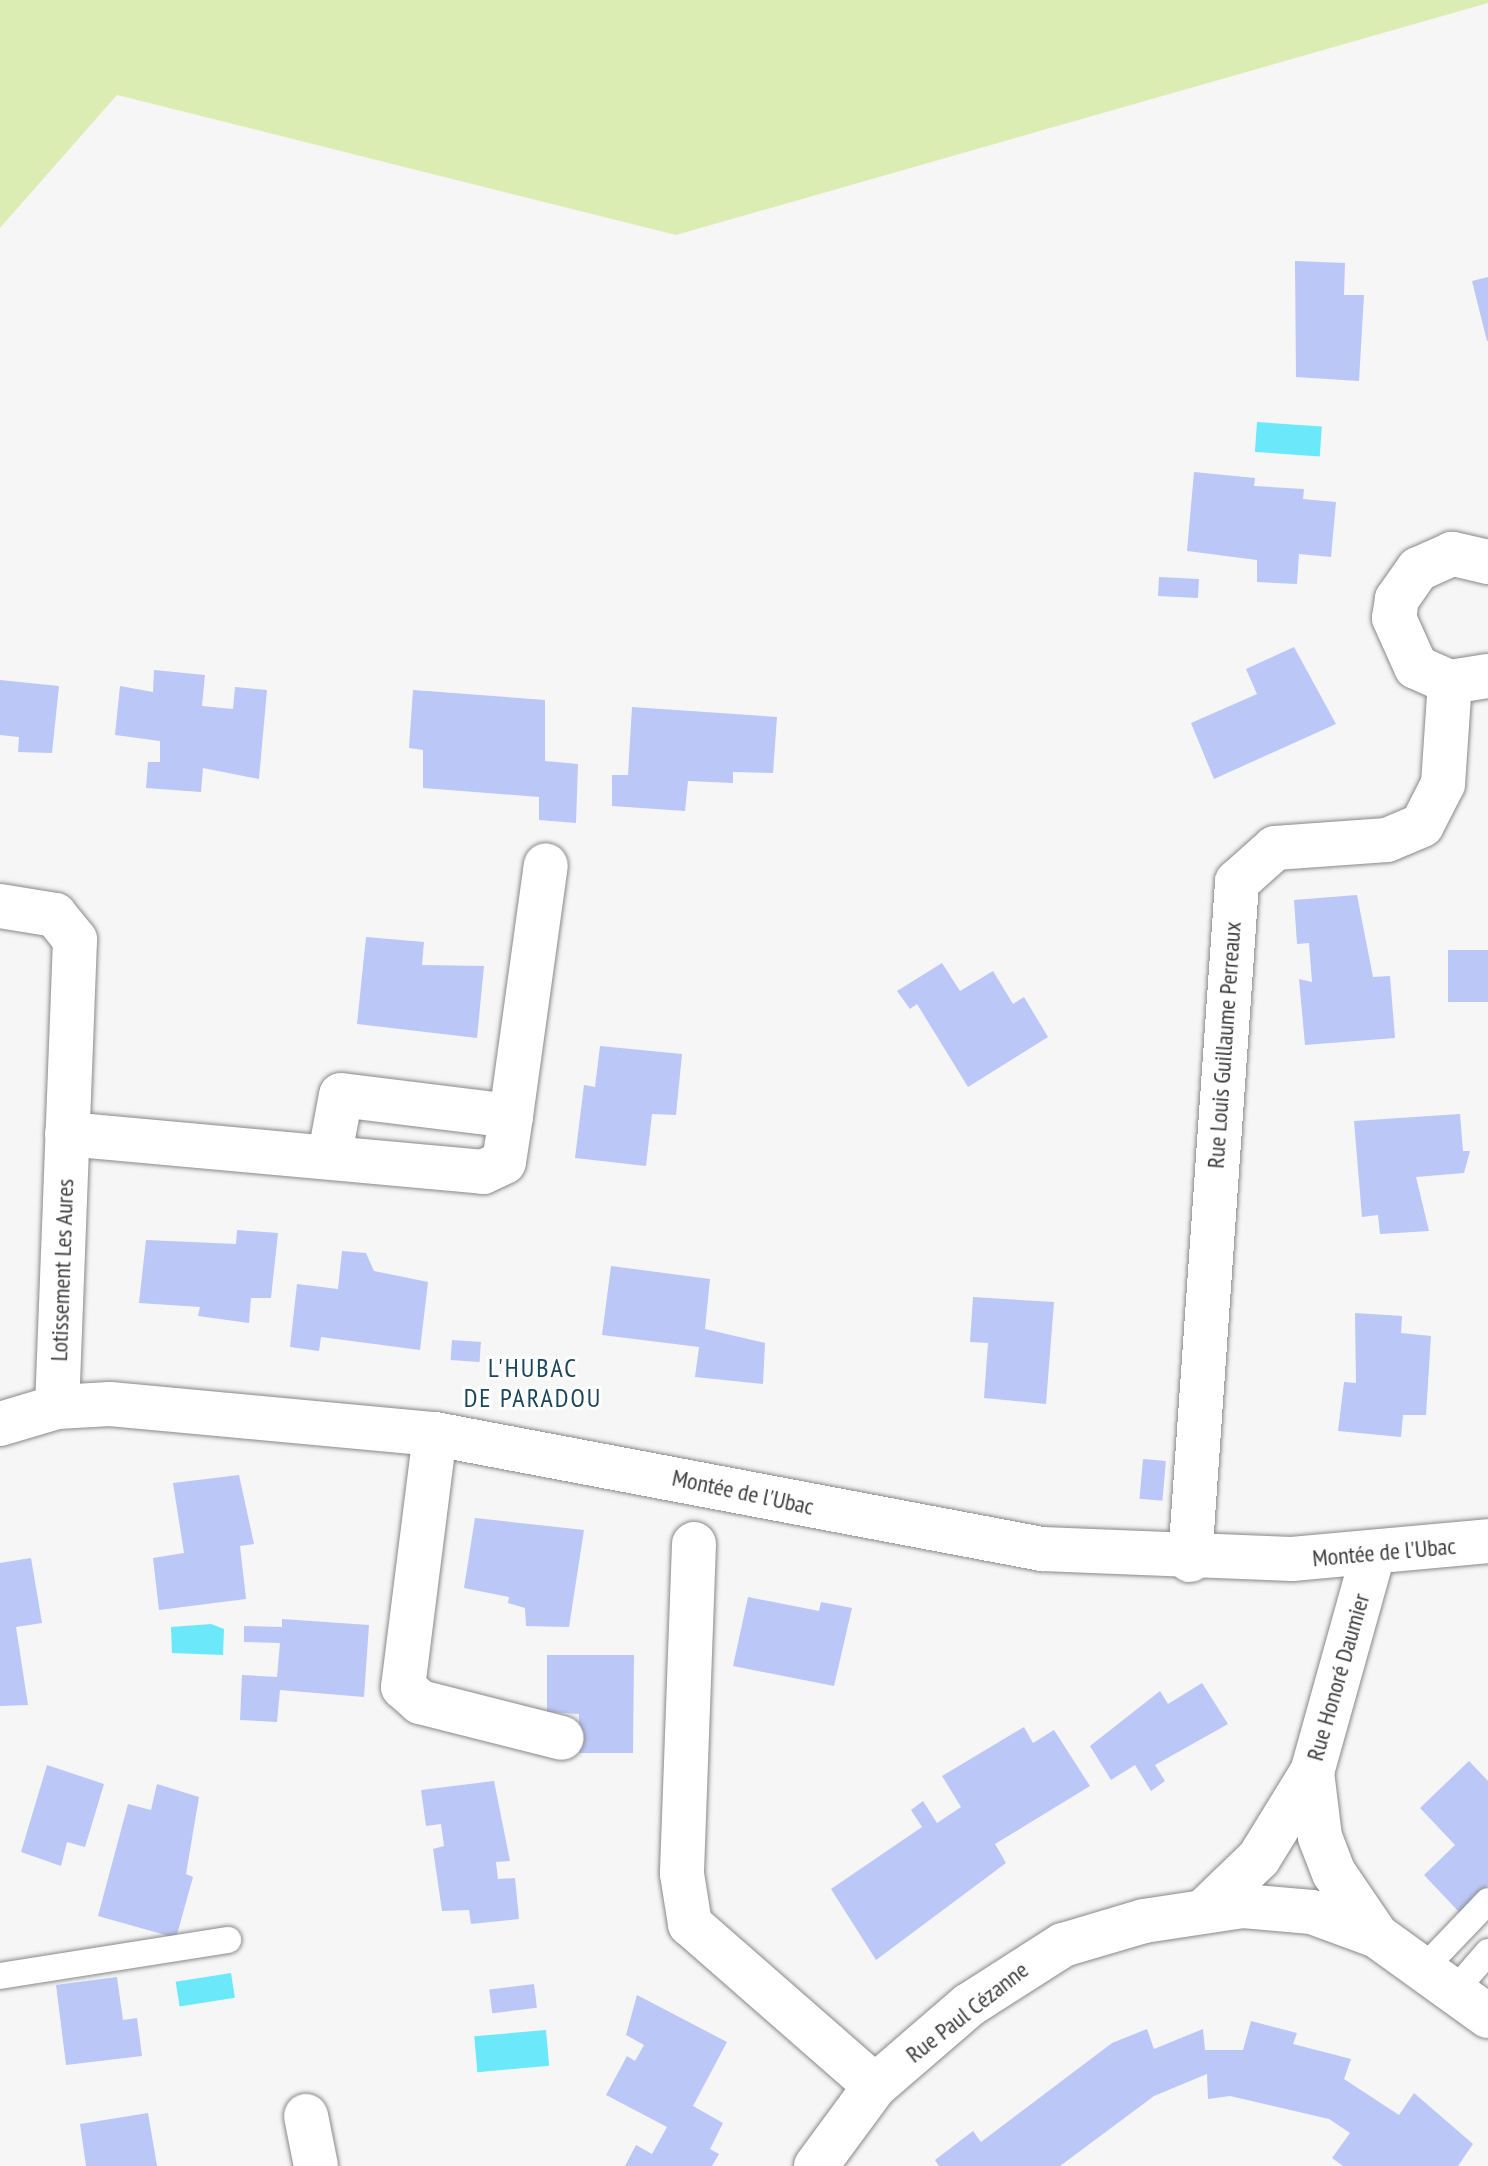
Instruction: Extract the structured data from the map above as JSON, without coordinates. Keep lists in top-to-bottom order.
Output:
{
  "streets": {
    "street": [
      "Rue Louis Guillaume Perreaux",
      "Lotissement Les Aures",
      "Montée de l'Ubac",
      "Rue Honoré Daumier",
      "Rue Paul Cézanne"
    ]
  },
  "crossings": [
    ["Rue Louis Guillaume Perreaux", "Montée de l'Ubac"],
    ["Lotissement Les Aures", "Montée de l'Ubac"],
    ["Montée de l'Ubac", "Rue Honoré Daumier"],
    ["Rue Honoré Daumier", "Rue Paul Cézanne"]
  ],
  "districts": ["L'HUBAC DE PARADOU"]
}
